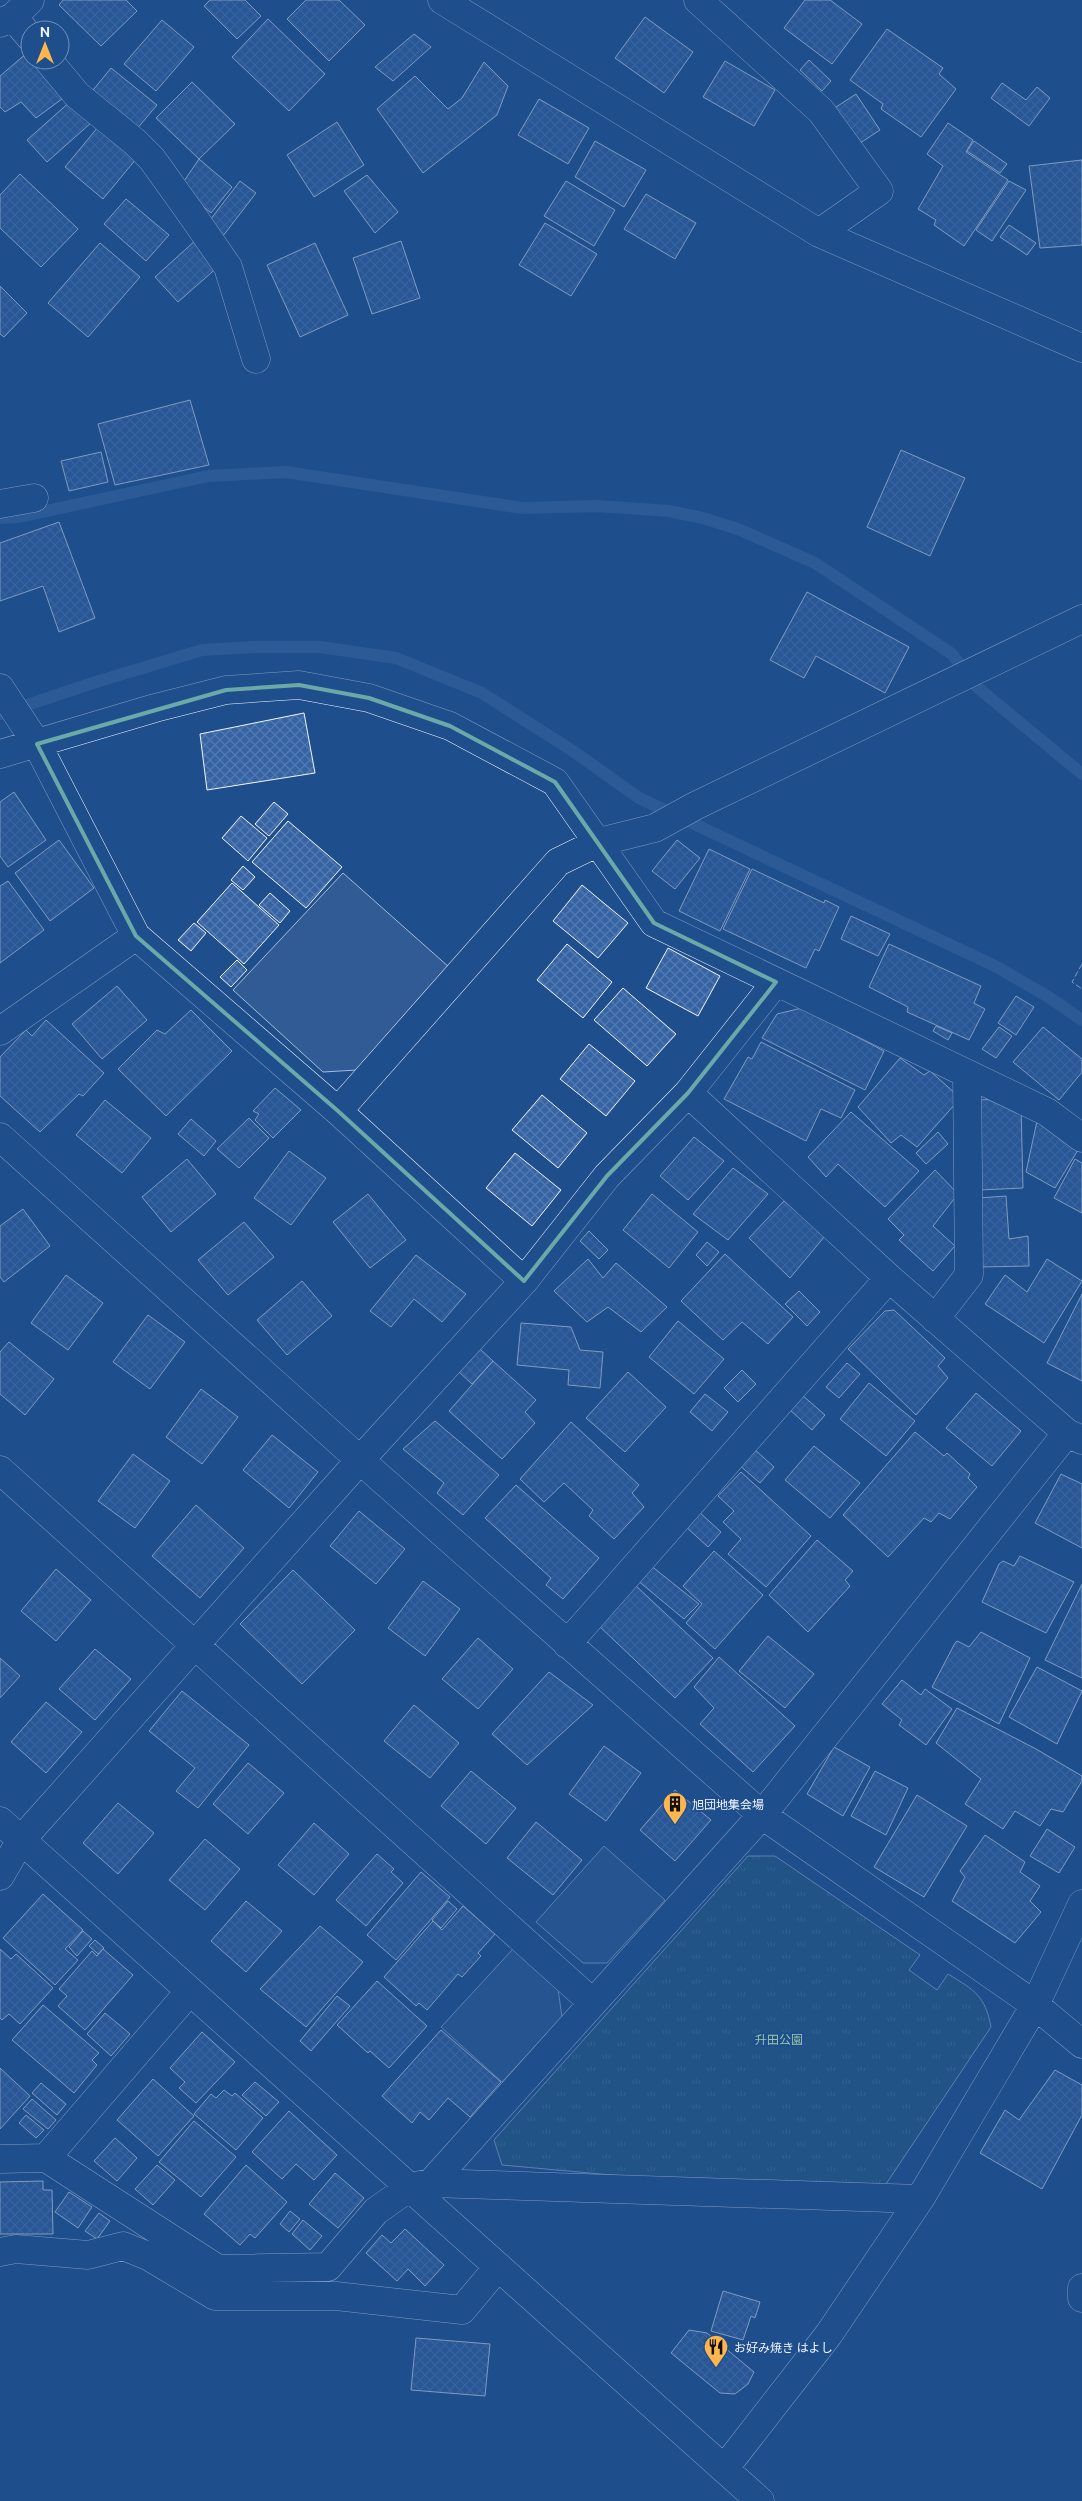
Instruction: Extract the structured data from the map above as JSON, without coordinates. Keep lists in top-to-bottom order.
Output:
{
  "parks": ["升田公園"],
  "places": {
    "building": ["旭団地集会場"],
    "restaurant": ["お好み焼き はよし"]
  },
  "north": "top"
}
